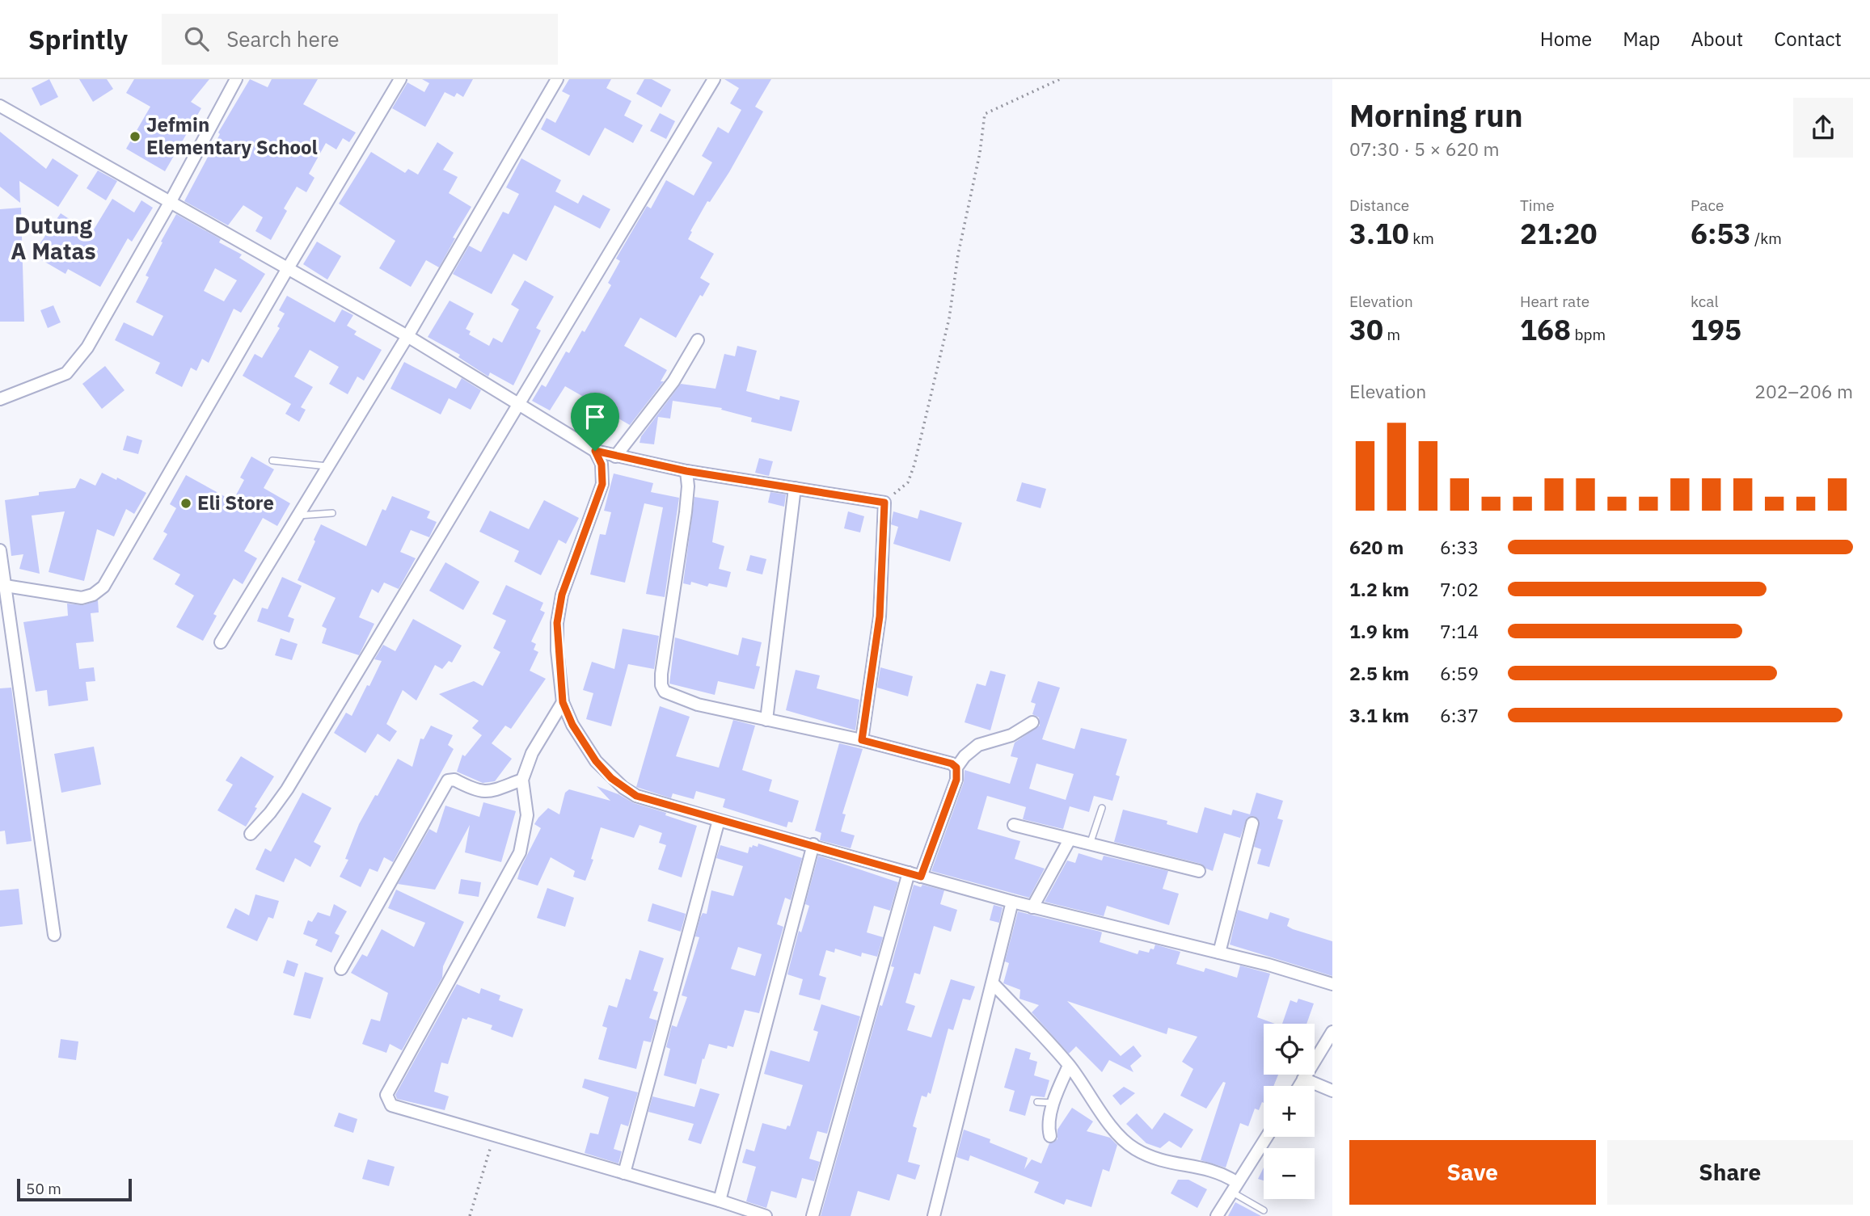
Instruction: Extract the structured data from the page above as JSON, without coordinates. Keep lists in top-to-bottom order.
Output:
{
  "districts": ["Dutung A Matas"],
  "places": ["Jefmin Elementary School", "Eli Store"],
  "scale_bar": "50 m",
  "page": {
    "header": "Sprintly",
    "search": "Search here",
    "nav": [
      "Home",
      "Map",
      "About",
      "Contact"
    ],
    "heading": ["Morning run", "07:30 · 5 × 620 m"],
    "stats": [
      ["Distance", "3.10 km"],
      ["Time", "21:20"],
      ["Pace", "6:53 /km"],
      ["Elevation", "30 m"],
      ["Heart rate", "168 bpm"],
      ["kcal", "195"]
    ],
    "chart": ["Elevation", "202–206 m"],
    "list": [
      {
        "name": "620 m",
        "note": "6:33"
      },
      {
        "name": "1.2 km",
        "note": "7:02"
      },
      {
        "name": "1.9 km",
        "note": "7:14"
      },
      {
        "name": "2.5 km",
        "note": "6:59"
      },
      {
        "name": "3.1 km",
        "note": "6:37"
      }
    ],
    "map_buttons": ["+", "−"],
    "buttons": ["Save", "Share"],
    "scale": "50 m"
  }
}
